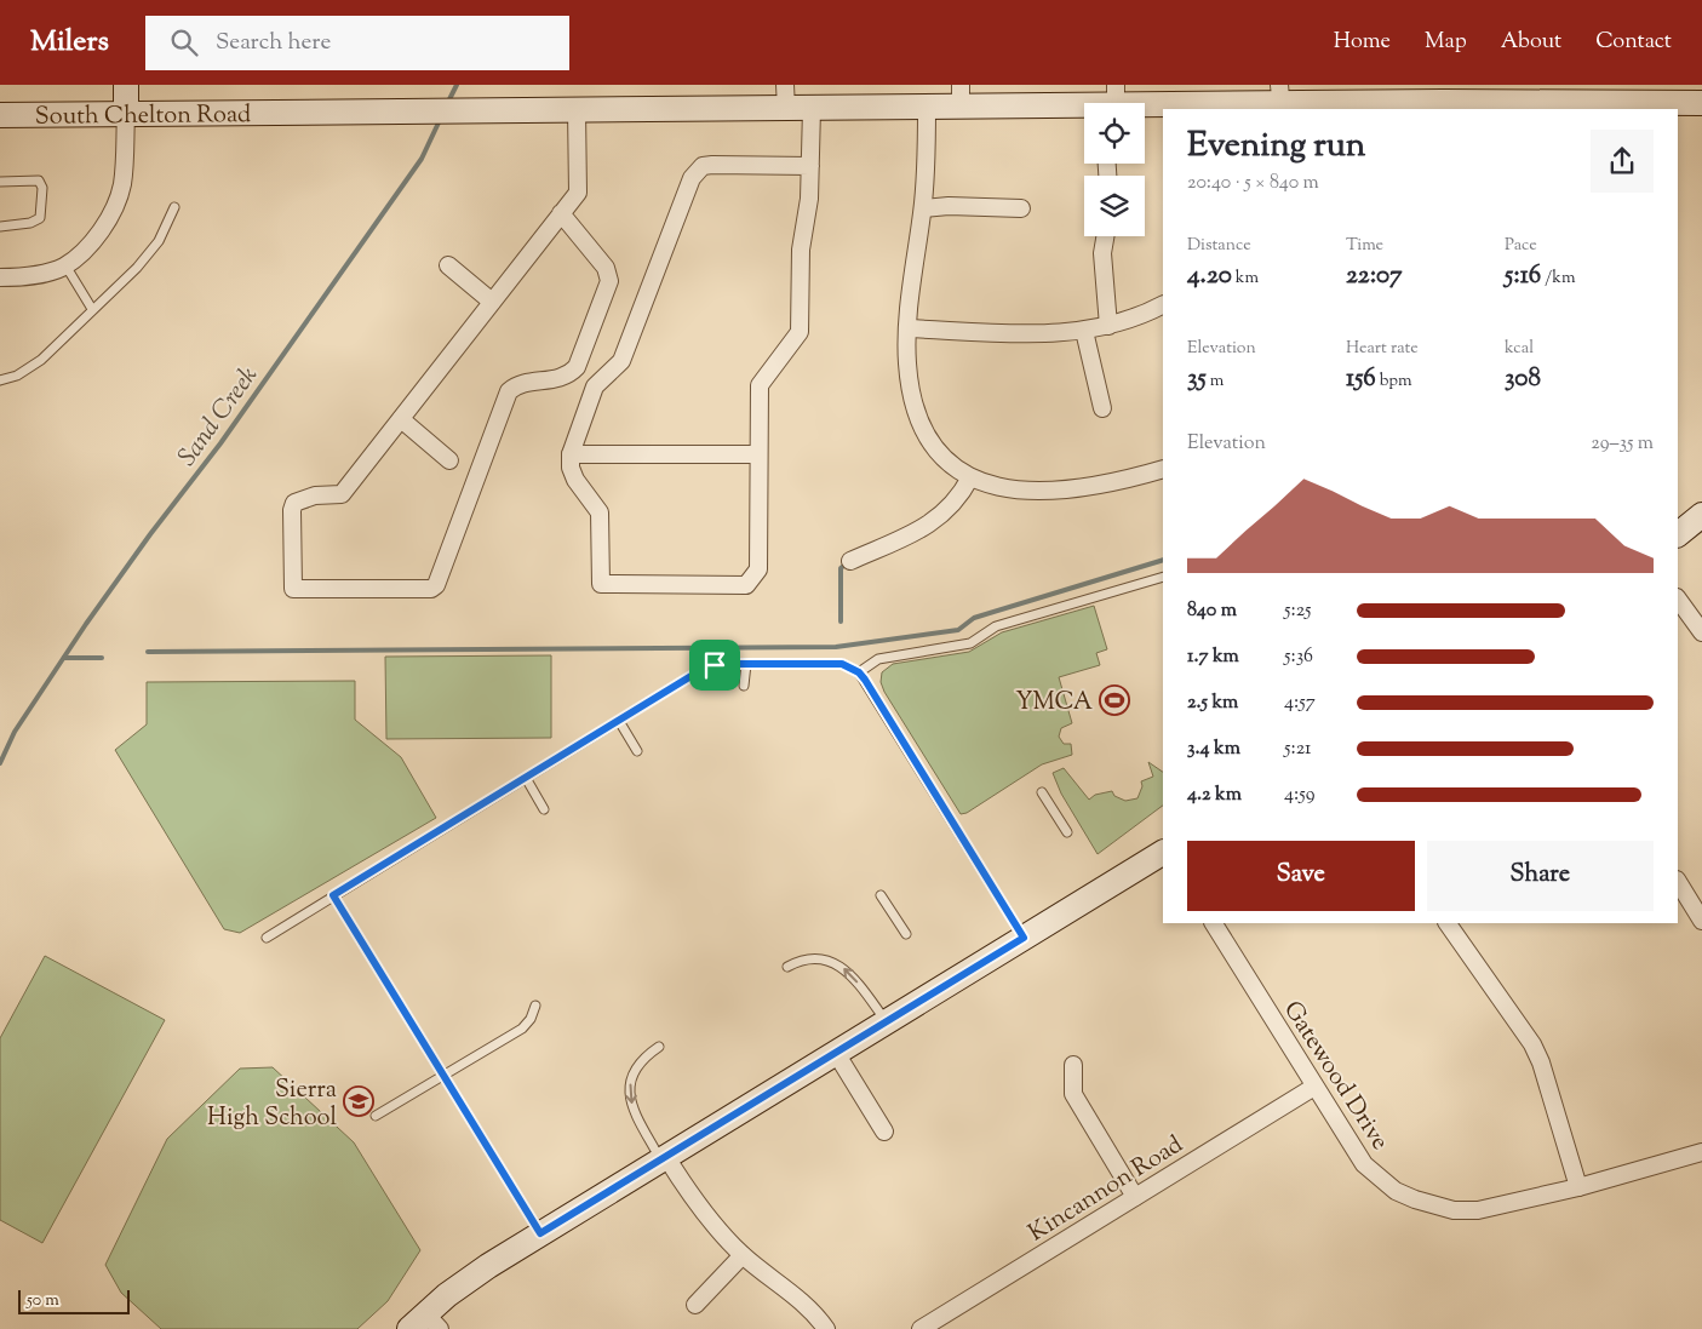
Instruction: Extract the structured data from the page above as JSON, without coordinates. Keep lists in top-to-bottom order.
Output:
{
  "streets": {
    "main road": ["South Chelton Road"],
    "street": ["Gatewood Drive", "Kincannon Road"]
  },
  "crossings": [
    ["Gatewood Drive", "Kincannon Road"]
  ],
  "water": ["Sand Creek"],
  "places": {
    "sports": ["YMCA"],
    "school or university": ["Sierra High School"]
  },
  "scale_bar": "50 m",
  "page": {
    "header": "Milers",
    "search": "Search here",
    "nav": [
      "Home",
      "Map",
      "About",
      "Contact"
    ],
    "heading": ["Evening run", "20:40 · 5 × 840 m"],
    "stats": [
      ["Distance", "4.20 km"],
      ["Time", "22:07"],
      ["Pace", "5:16 /km"],
      ["Elevation", "35 m"],
      ["Heart rate", "156 bpm"],
      ["kcal", "308"]
    ],
    "chart": ["Elevation", "29–35 m"],
    "list": [
      {
        "name": "840 m",
        "note": "5:25"
      },
      {
        "name": "1.7 km",
        "note": "5:36"
      },
      {
        "name": "2.5 km",
        "note": "4:57"
      },
      {
        "name": "3.4 km",
        "note": "5:21"
      },
      {
        "name": "4.2 km",
        "note": "4:59"
      }
    ],
    "buttons": ["Save", "Share"],
    "scale": "50 m"
  }
}
